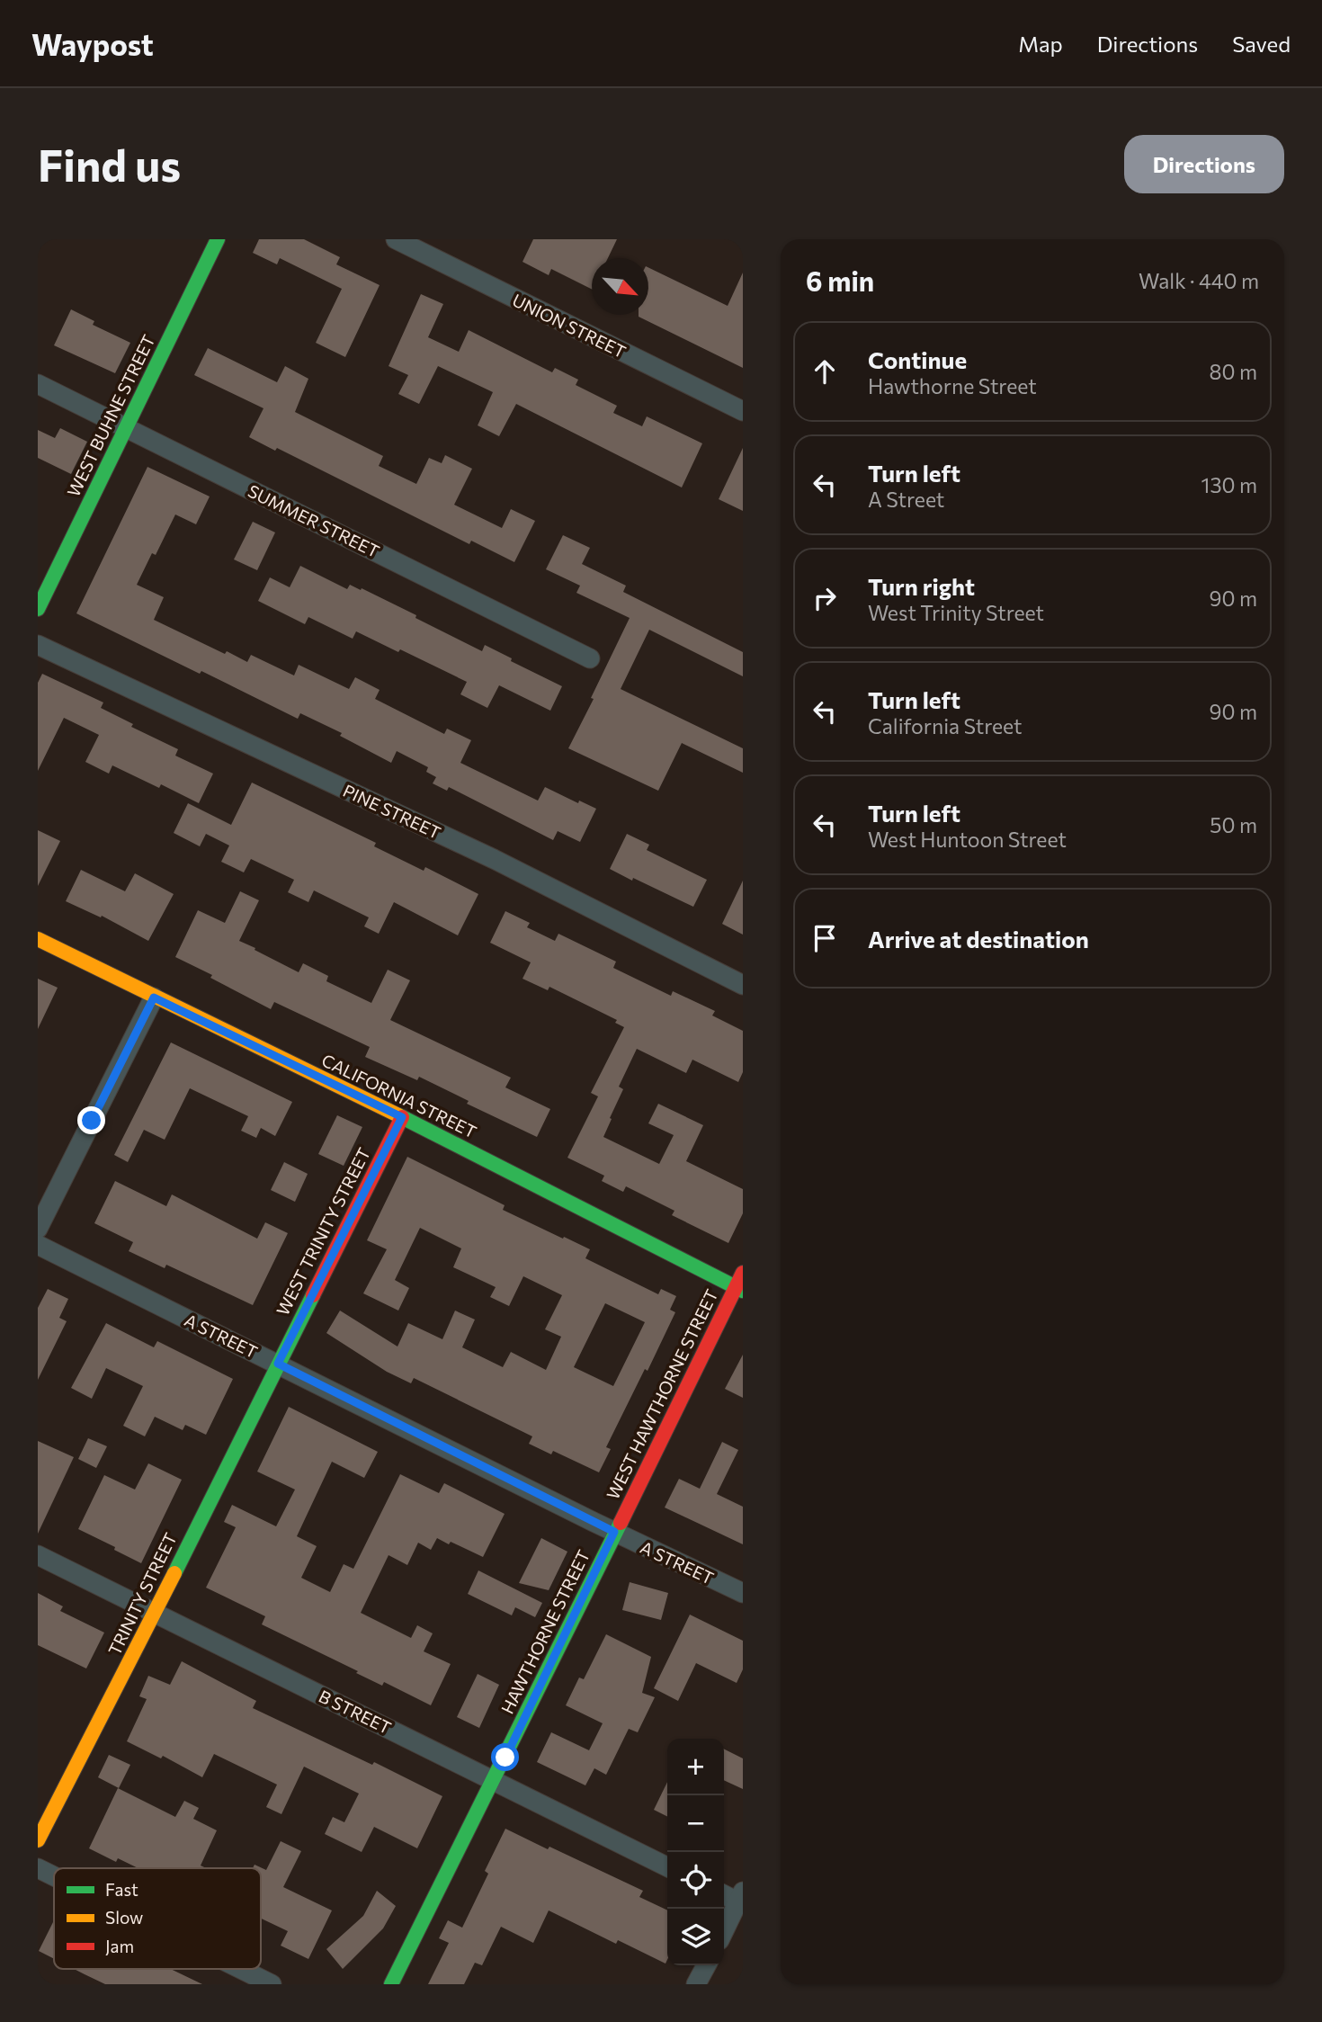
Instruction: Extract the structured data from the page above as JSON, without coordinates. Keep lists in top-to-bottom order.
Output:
{
  "streets": {
    "street": [
      "UNION STREET",
      "WEST BUHNE STREET",
      "SUMMER STREET",
      "PINE STREET",
      "CALIFORNIA STREET",
      "WEST TRINITY STREET",
      "A STREET",
      "WEST HAWTHORNE STREET",
      "TRINITY STREET",
      "HAWTHORNE STREET",
      "B STREET"
    ]
  },
  "crossings": [
    ["WEST BUHNE STREET", "SUMMER STREET"],
    ["CALIFORNIA STREET", "WEST TRINITY STREET"],
    ["CALIFORNIA STREET", "WEST HAWTHORNE STREET"],
    ["WEST TRINITY STREET", "A STREET"],
    ["WEST TRINITY STREET", "TRINITY STREET"],
    ["A STREET", "WEST HAWTHORNE STREET"],
    ["A STREET", "TRINITY STREET"],
    ["A STREET", "HAWTHORNE STREET"],
    ["WEST HAWTHORNE STREET", "HAWTHORNE STREET"],
    ["TRINITY STREET", "B STREET"],
    ["HAWTHORNE STREET", "B STREET"]
  ],
  "legend": ["Fast", "Slow", "Jam"],
  "north": "bottom right",
  "page": {
    "header": "Waypost",
    "nav": ["Map", "Directions", "Saved"],
    "buttons": "Directions",
    "title": "Find us",
    "heading": ["6 min", "Walk · 440 m"],
    "list": [
      ["Continue", "Hawthorne Street", "80 m"],
      ["Turn left", "A Street", "130 m"],
      ["Turn right", "West Trinity Street", "90 m"],
      ["Turn left", "California Street", "90 m"],
      ["Turn left", "West Huntoon Street", "50 m"],
      "Arrive at destination"
    ],
    "map_buttons": ["+", "−"]
  }
}
